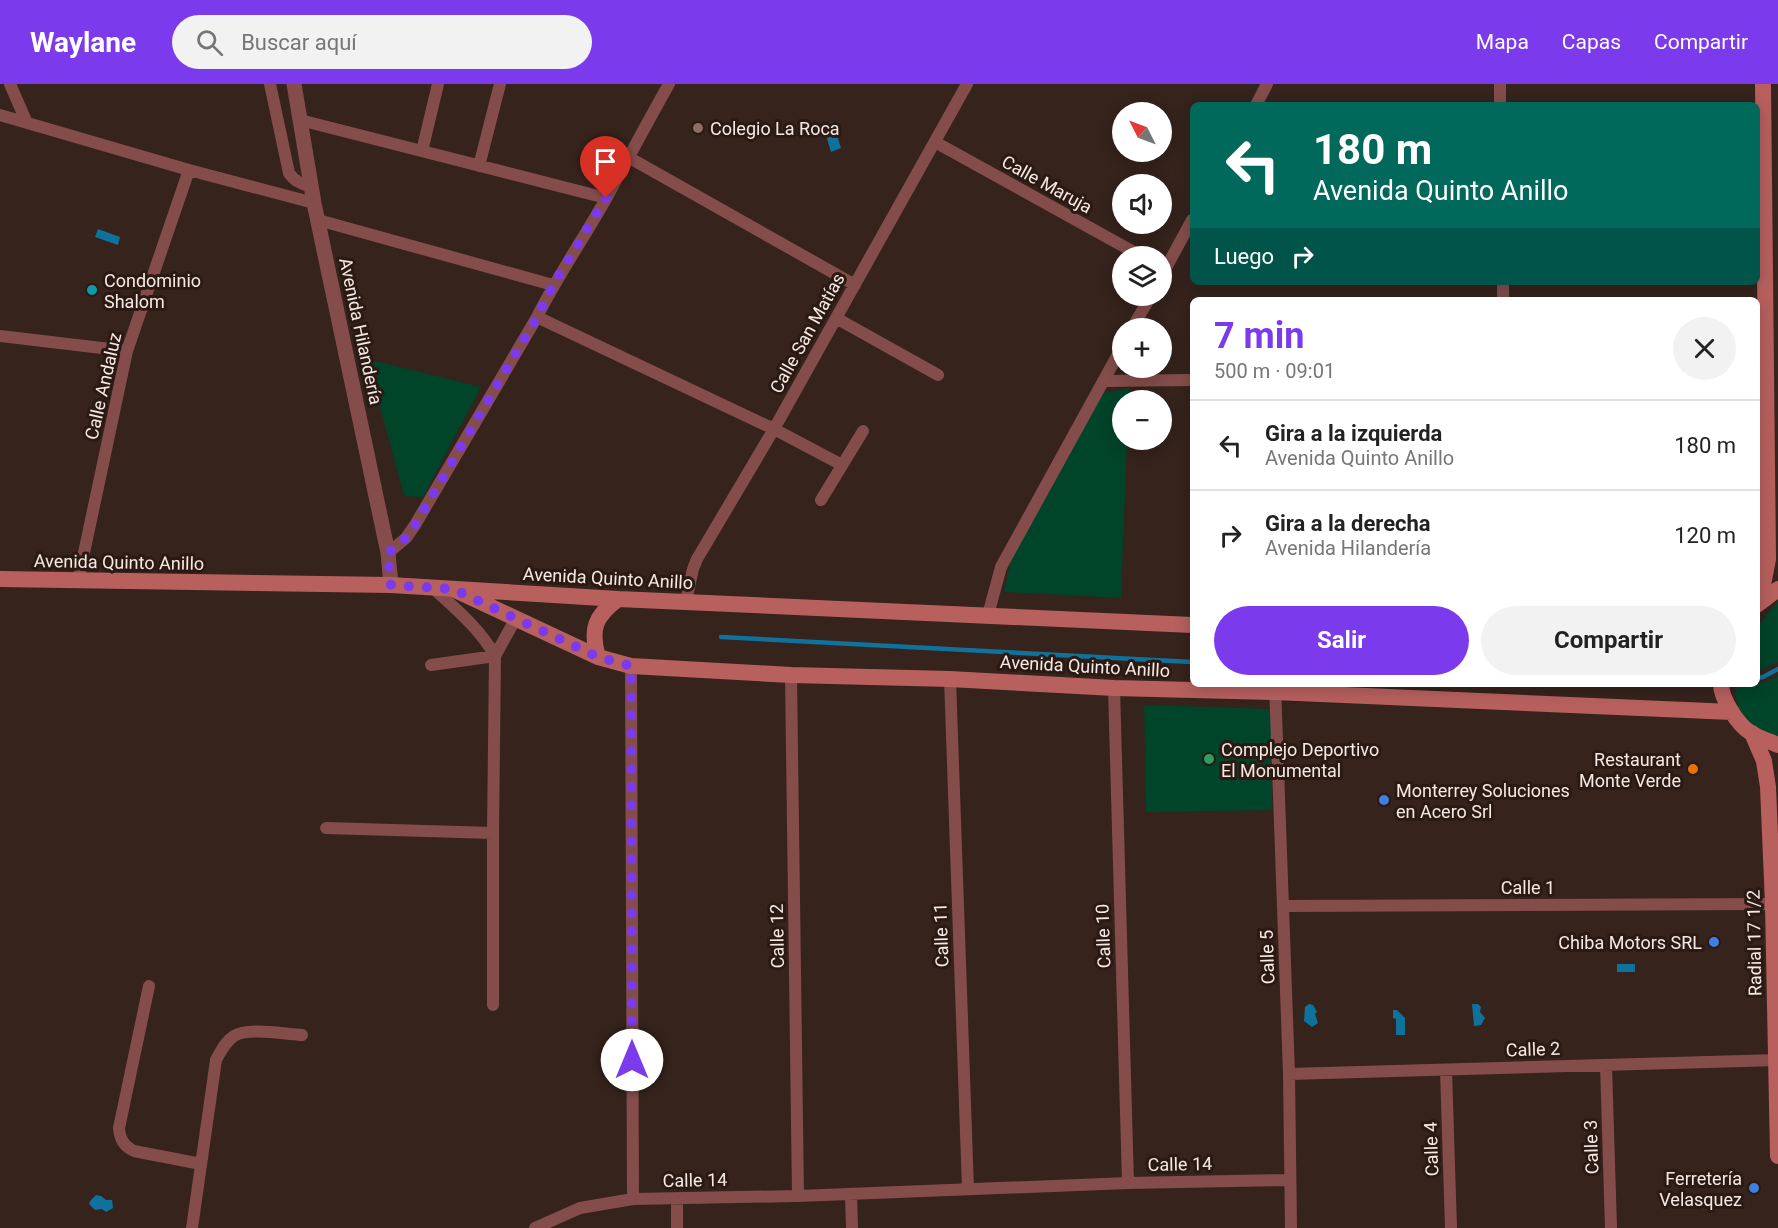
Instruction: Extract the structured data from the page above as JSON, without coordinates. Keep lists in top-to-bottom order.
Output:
{
  "streets": {
    "main road": ["Avenida Quinto Anillo", "Radial 17 1/2"],
    "street": [
      "Calle Maruja",
      "Avenida Hilandería",
      "Calle San Matías",
      "Calle Andaluz",
      "Calle 1",
      "Calle 11",
      "Calle 12",
      "Calle 10",
      "Calle 5",
      "Calle 2",
      "Calle 3",
      "Calle 4",
      "Calle 14"
    ]
  },
  "crossings": [
    ["Calle Maruja", "Calle San Matías"],
    ["Avenida Hilandería", "Avenida Quinto Anillo"],
    ["Calle San Matías", "Avenida Quinto Anillo"],
    ["Calle Andaluz", "Avenida Quinto Anillo"],
    ["Avenida Quinto Anillo", "Calle 11"],
    ["Avenida Quinto Anillo", "Calle 12"],
    ["Avenida Quinto Anillo", "Calle 10"],
    ["Avenida Quinto Anillo", "Calle 5"],
    ["Calle 1", "Radial 17 1/2"],
    ["Calle 1", "Calle 5"],
    ["Calle 11", "Calle 14"],
    ["Calle 12", "Calle 14"],
    ["Calle 10", "Calle 14"],
    ["Radial 17 1/2", "Calle 2"],
    ["Calle 5", "Calle 2"],
    ["Calle 5", "Calle 14"],
    ["Calle 2", "Calle 3"],
    ["Calle 2", "Calle 4"]
  ],
  "places": [
    "Colegio La Roca",
    "Condominio Shalom",
    "Complejo Deportivo El Monumental",
    "Restaurant Monte Verde",
    "Monterrey Soluciones en Acero Srl",
    "Chiba Motors SRL",
    "Ferretería Velasquez"
  ],
  "north": "top left",
  "page": {
    "header": "Waylane",
    "search": "Buscar aquí",
    "nav": ["Mapa", "Capas", "Compartir"],
    "map_buttons": ["+", "−"],
    "turn": ["180 m", "Avenida Quinto Anillo"],
    "then": "Luego",
    "heading": ["7 min", "500 m · 09:01"],
    "list": [
      {
        "name": "Gira a la izquierda",
        "note": "Avenida Quinto Anillo",
        "value": "180 m"
      },
      {
        "name": "Gira a la derecha",
        "note": "Avenida Hilandería",
        "value": "120 m"
      }
    ],
    "buttons": ["Salir", "Compartir"]
  }
}
